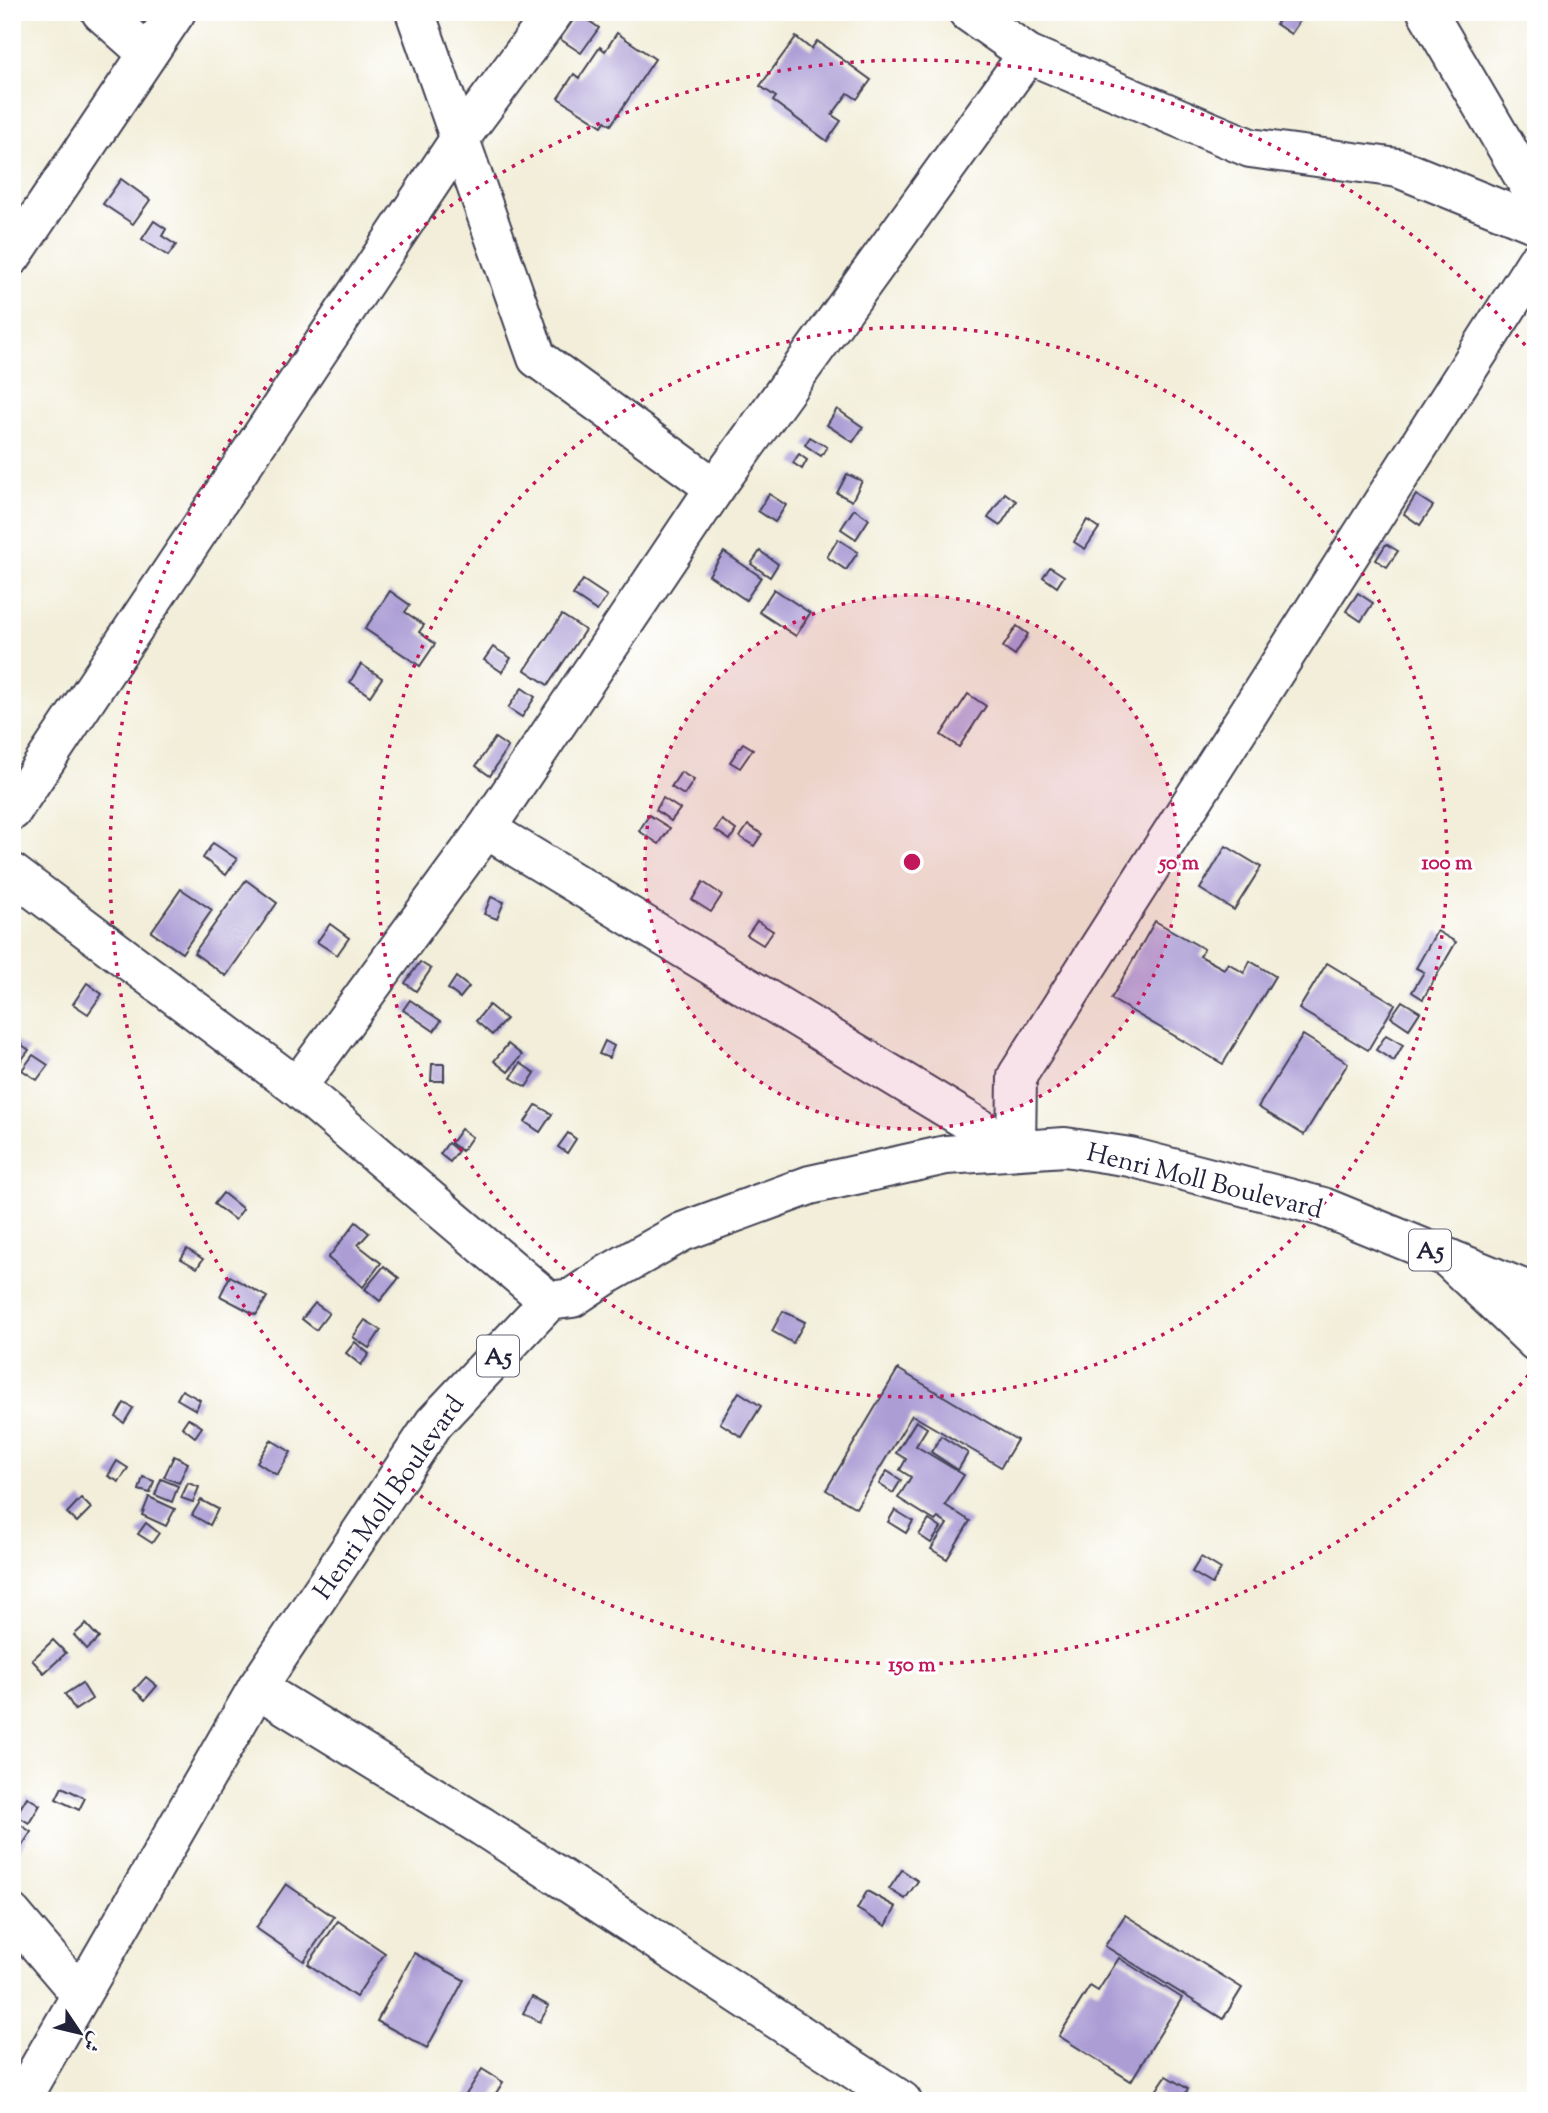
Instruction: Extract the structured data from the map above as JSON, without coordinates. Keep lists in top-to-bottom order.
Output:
{
  "streets": {
    "main road": ["Henri Moll Boulevard", "A5"]
  },
  "north": "bottom right",
  "rings": ["50 m", "100 m", "150 m"]
}
